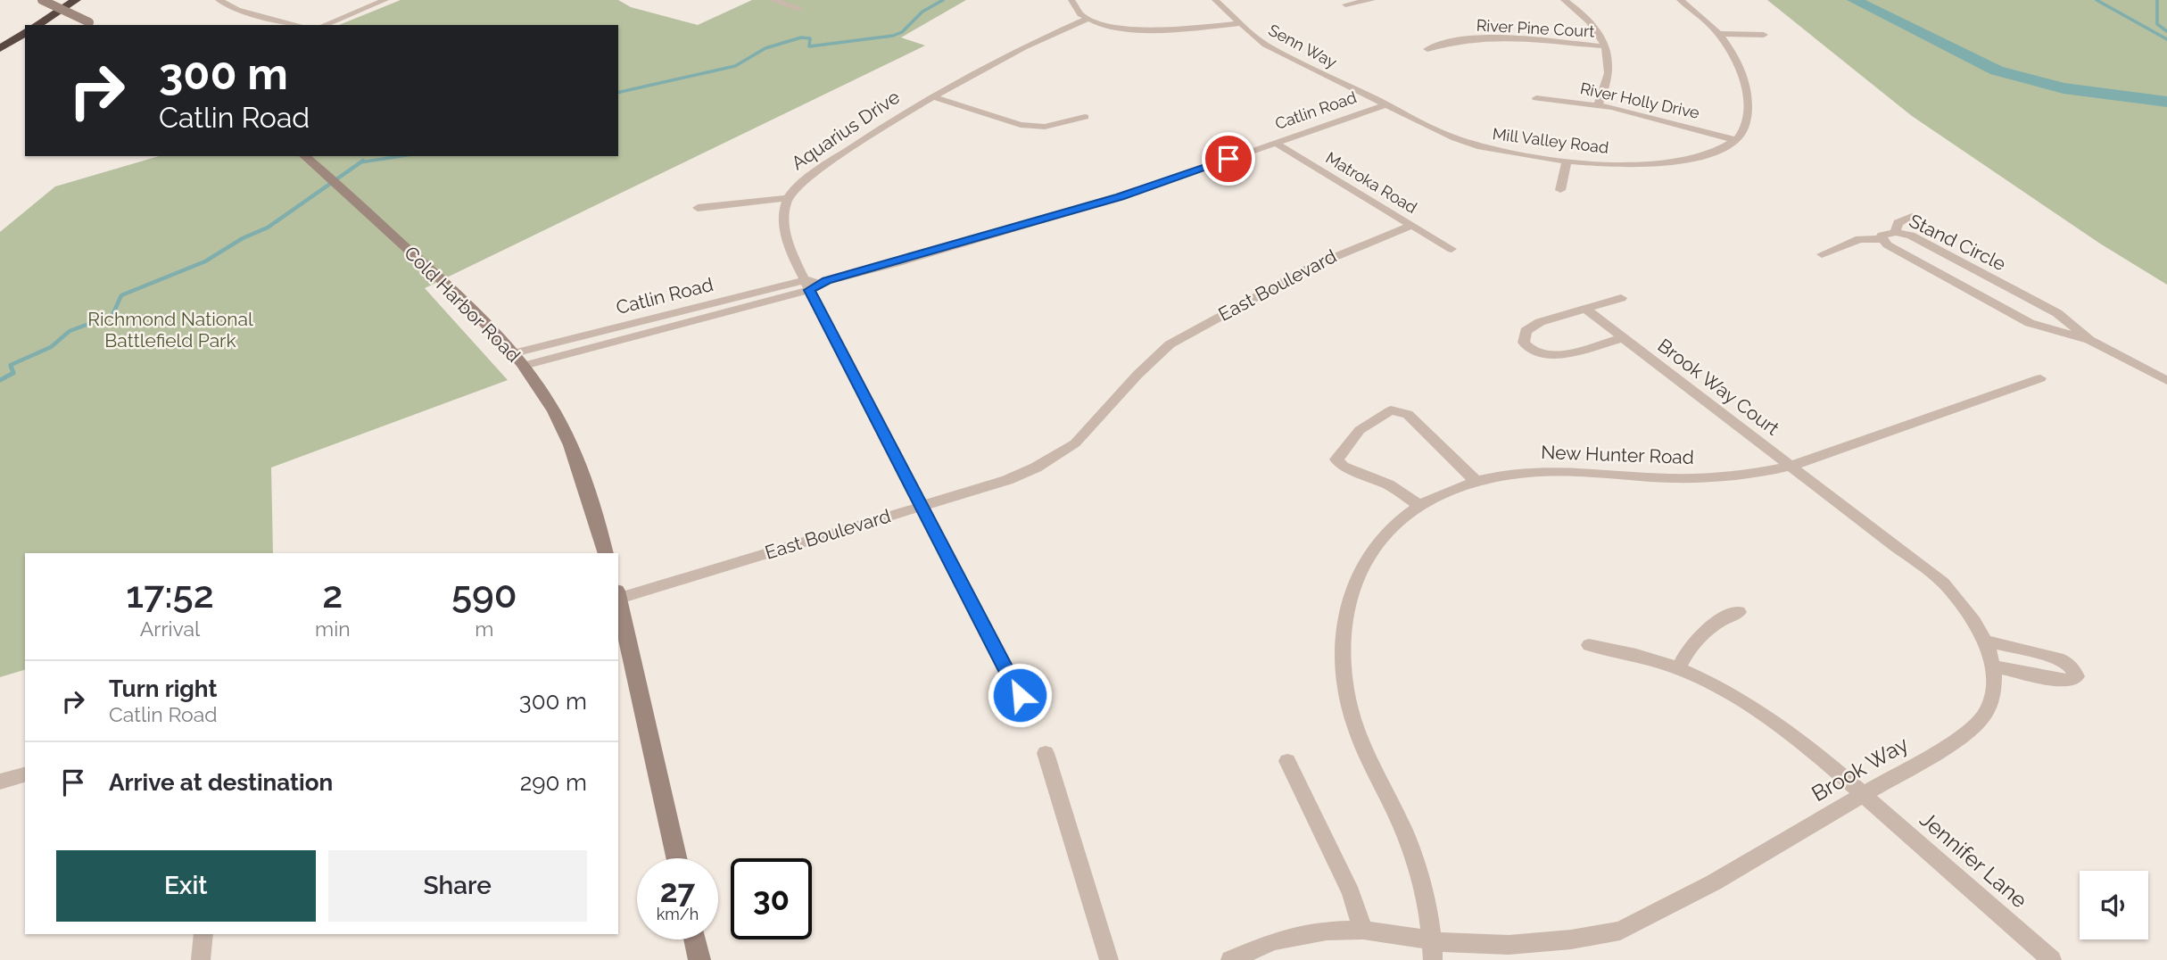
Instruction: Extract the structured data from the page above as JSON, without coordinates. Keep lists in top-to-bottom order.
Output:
{
  "streets": {
    "main road": ["Cold Harbor Road"],
    "street": [
      "River Pine Court",
      "Senn Way",
      "River Holly Drive",
      "Catlin Road",
      "Aquarius Drive",
      "Mill Valley Road",
      "Matroka Road",
      "Stand Circle",
      "East Boulevard",
      "Brook Way Court",
      "New Hunter Road",
      "Brook Way",
      "Jennifer Lane"
    ]
  },
  "crossings": [
    ["Senn Way", "Catlin Road"],
    ["Senn Way", "Mill Valley Road"],
    ["River Holly Drive", "Mill Valley Road"],
    ["Catlin Road", "Aquarius Drive"],
    ["Catlin Road", "Mill Valley Road"],
    ["Catlin Road", "Matroka Road"],
    ["Catlin Road", "Cold Harbor Road"],
    ["Aquarius Drive", "East Boulevard"],
    ["Matroka Road", "East Boulevard"],
    ["Brook Way Court", "New Hunter Road"],
    ["Brook Way Court", "Brook Way"],
    ["New Hunter Road", "Brook Way"],
    ["Brook Way", "Jennifer Lane"]
  ],
  "parks": ["Richmond National Battlefield Park"],
  "page": {
    "turn": ["300 m", "Catlin Road"],
    "eta": [
      "17:52",
      "Arrival",
      "2",
      "min",
      "590",
      "m"
    ],
    "list": [
      {
        "name": "Turn right",
        "note": "Catlin Road",
        "value": "300 m"
      },
      {
        "name": "Arrive at destination",
        "value": "290 m"
      }
    ],
    "buttons": ["Exit", "Share"],
    "speed": "27 km/h",
    "limit": "30"
  }
}
